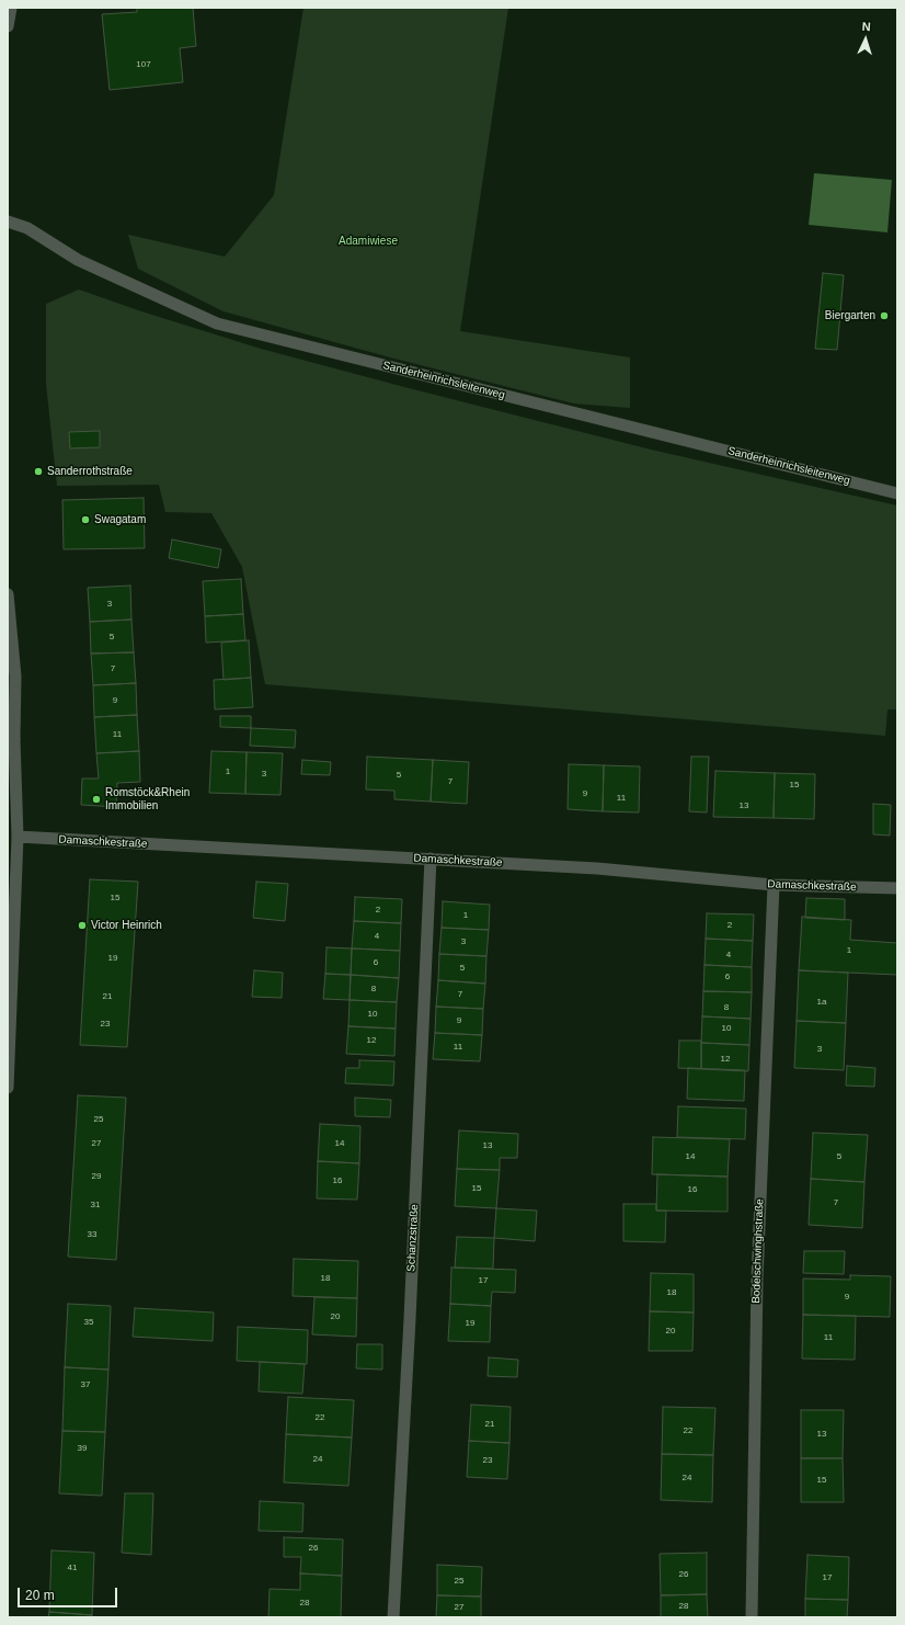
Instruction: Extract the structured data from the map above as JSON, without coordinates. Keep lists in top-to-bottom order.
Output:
{
  "streets": {
    "street": [
      "Sanderheinrichsleitenweg",
      "Damaschkestraße",
      "Schanzstraße",
      "Bodelschwinghstraße"
    ]
  },
  "crossings": [
    ["Damaschkestraße", "Schanzstraße"],
    ["Damaschkestraße", "Bodelschwinghstraße"]
  ],
  "parks": ["Adamiwiese"],
  "places": [
    "Biergarten",
    "Sanderrothstraße",
    "Swagatam",
    "Romstöck&Rhein Immobilien",
    "Victor Heinrich"
  ],
  "house_numbers": [
    "107",
    "3",
    "5",
    "7",
    "9",
    "11",
    "1",
    "3",
    "5",
    "7",
    "15",
    "9",
    "11",
    "13",
    "15",
    "2",
    "1",
    "2",
    "4",
    "3",
    "1",
    "4",
    "19",
    "6",
    "5",
    "6",
    "8",
    "7",
    "21",
    "1a",
    "8",
    "10",
    "9",
    "23",
    "10",
    "12",
    "11",
    "3",
    "12",
    "25",
    "27",
    "14",
    "13",
    "14",
    "5",
    "29",
    "16",
    "15",
    "16",
    "7",
    "31",
    "33",
    "18",
    "17",
    "18",
    "9",
    "20",
    "35",
    "19",
    "20",
    "11",
    "37",
    "22",
    "21",
    "22",
    "13",
    "39",
    "24",
    "23",
    "24",
    "15",
    "26",
    "41",
    "26",
    "17",
    "25",
    "28",
    "28",
    "27"
  ],
  "scale_bar": "20 m",
  "north": "top"
}
